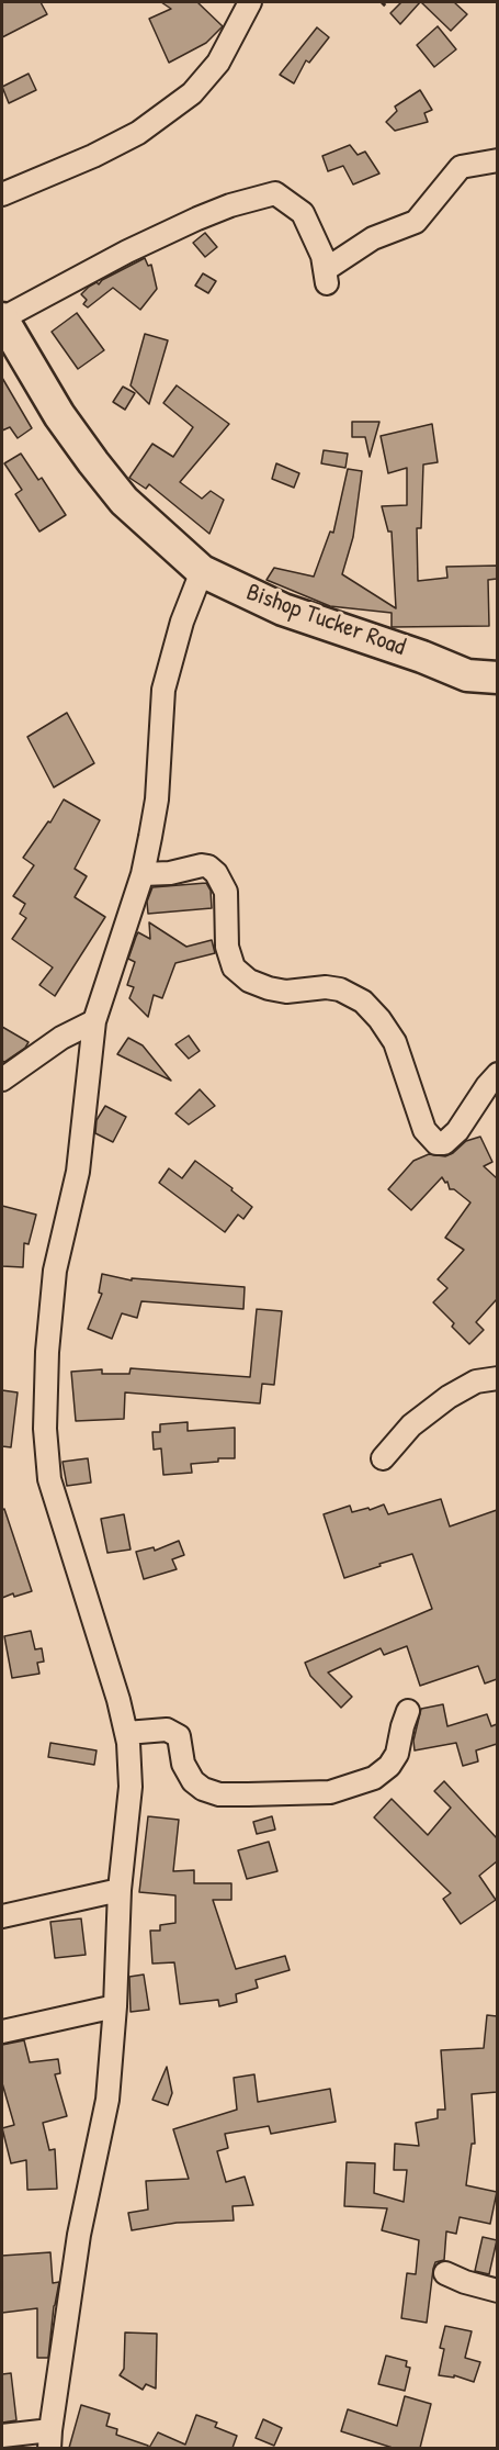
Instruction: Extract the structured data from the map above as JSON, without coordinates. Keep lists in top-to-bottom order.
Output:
{
  "streets": {
    "main road": ["Bishop Tucker Road"]
  }
}
